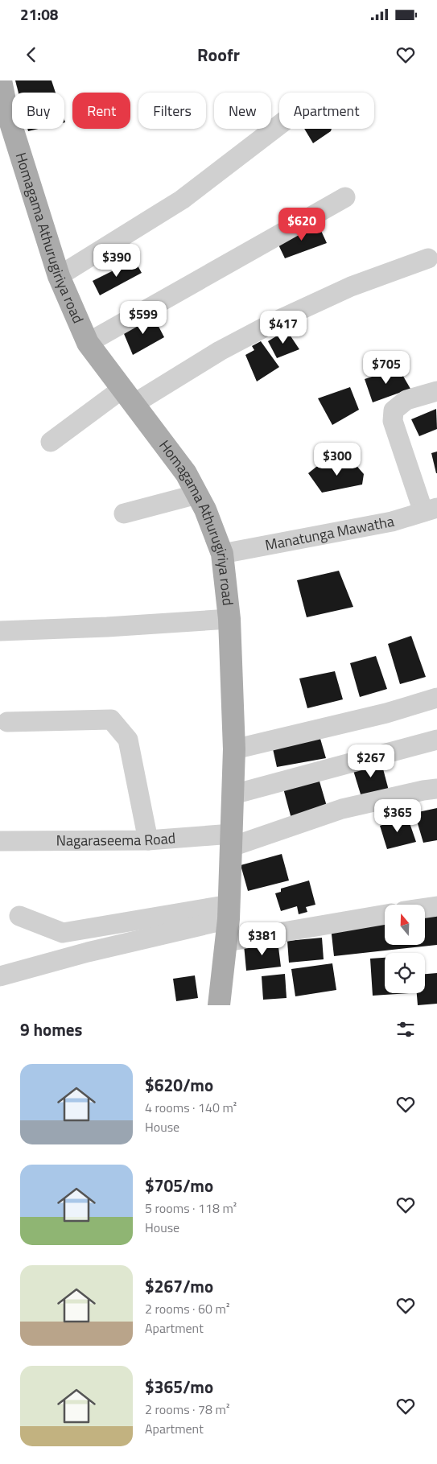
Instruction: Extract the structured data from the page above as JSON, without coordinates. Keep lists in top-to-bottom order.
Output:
{
  "streets": {
    "main road": ["Homagama Athurugiriya road"],
    "street": ["Manatunga Mawatha", "Nagaraseema Road"]
  },
  "crossings": [
    ["Homagama Athurugiriya road", "Manatunga Mawatha"],
    ["Homagama Athurugiriya road", "Nagaraseema Road"]
  ],
  "north": "top",
  "page": {
    "status": "21:08",
    "header": "Roofr",
    "chip": [
      "Buy",
      "Rent",
      "Filters",
      "New",
      "Apartment"
    ],
    "price": [
      "$620",
      "$390",
      "$599",
      "$417",
      "$705",
      "$300",
      "$267",
      "$365",
      "$381"
    ],
    "heading": "9 homes",
    "list": [
      {
        "name": "$620/mo",
        "note": "4 rooms · 140 m² · House"
      },
      {
        "name": "$705/mo",
        "note": "5 rooms · 118 m² · House"
      },
      {
        "name": "$267/mo",
        "note": "2 rooms · 60 m² · Apartment"
      },
      {
        "name": "$365/mo",
        "note": "2 rooms · 78 m² · Apartment"
      }
    ]
  }
}
